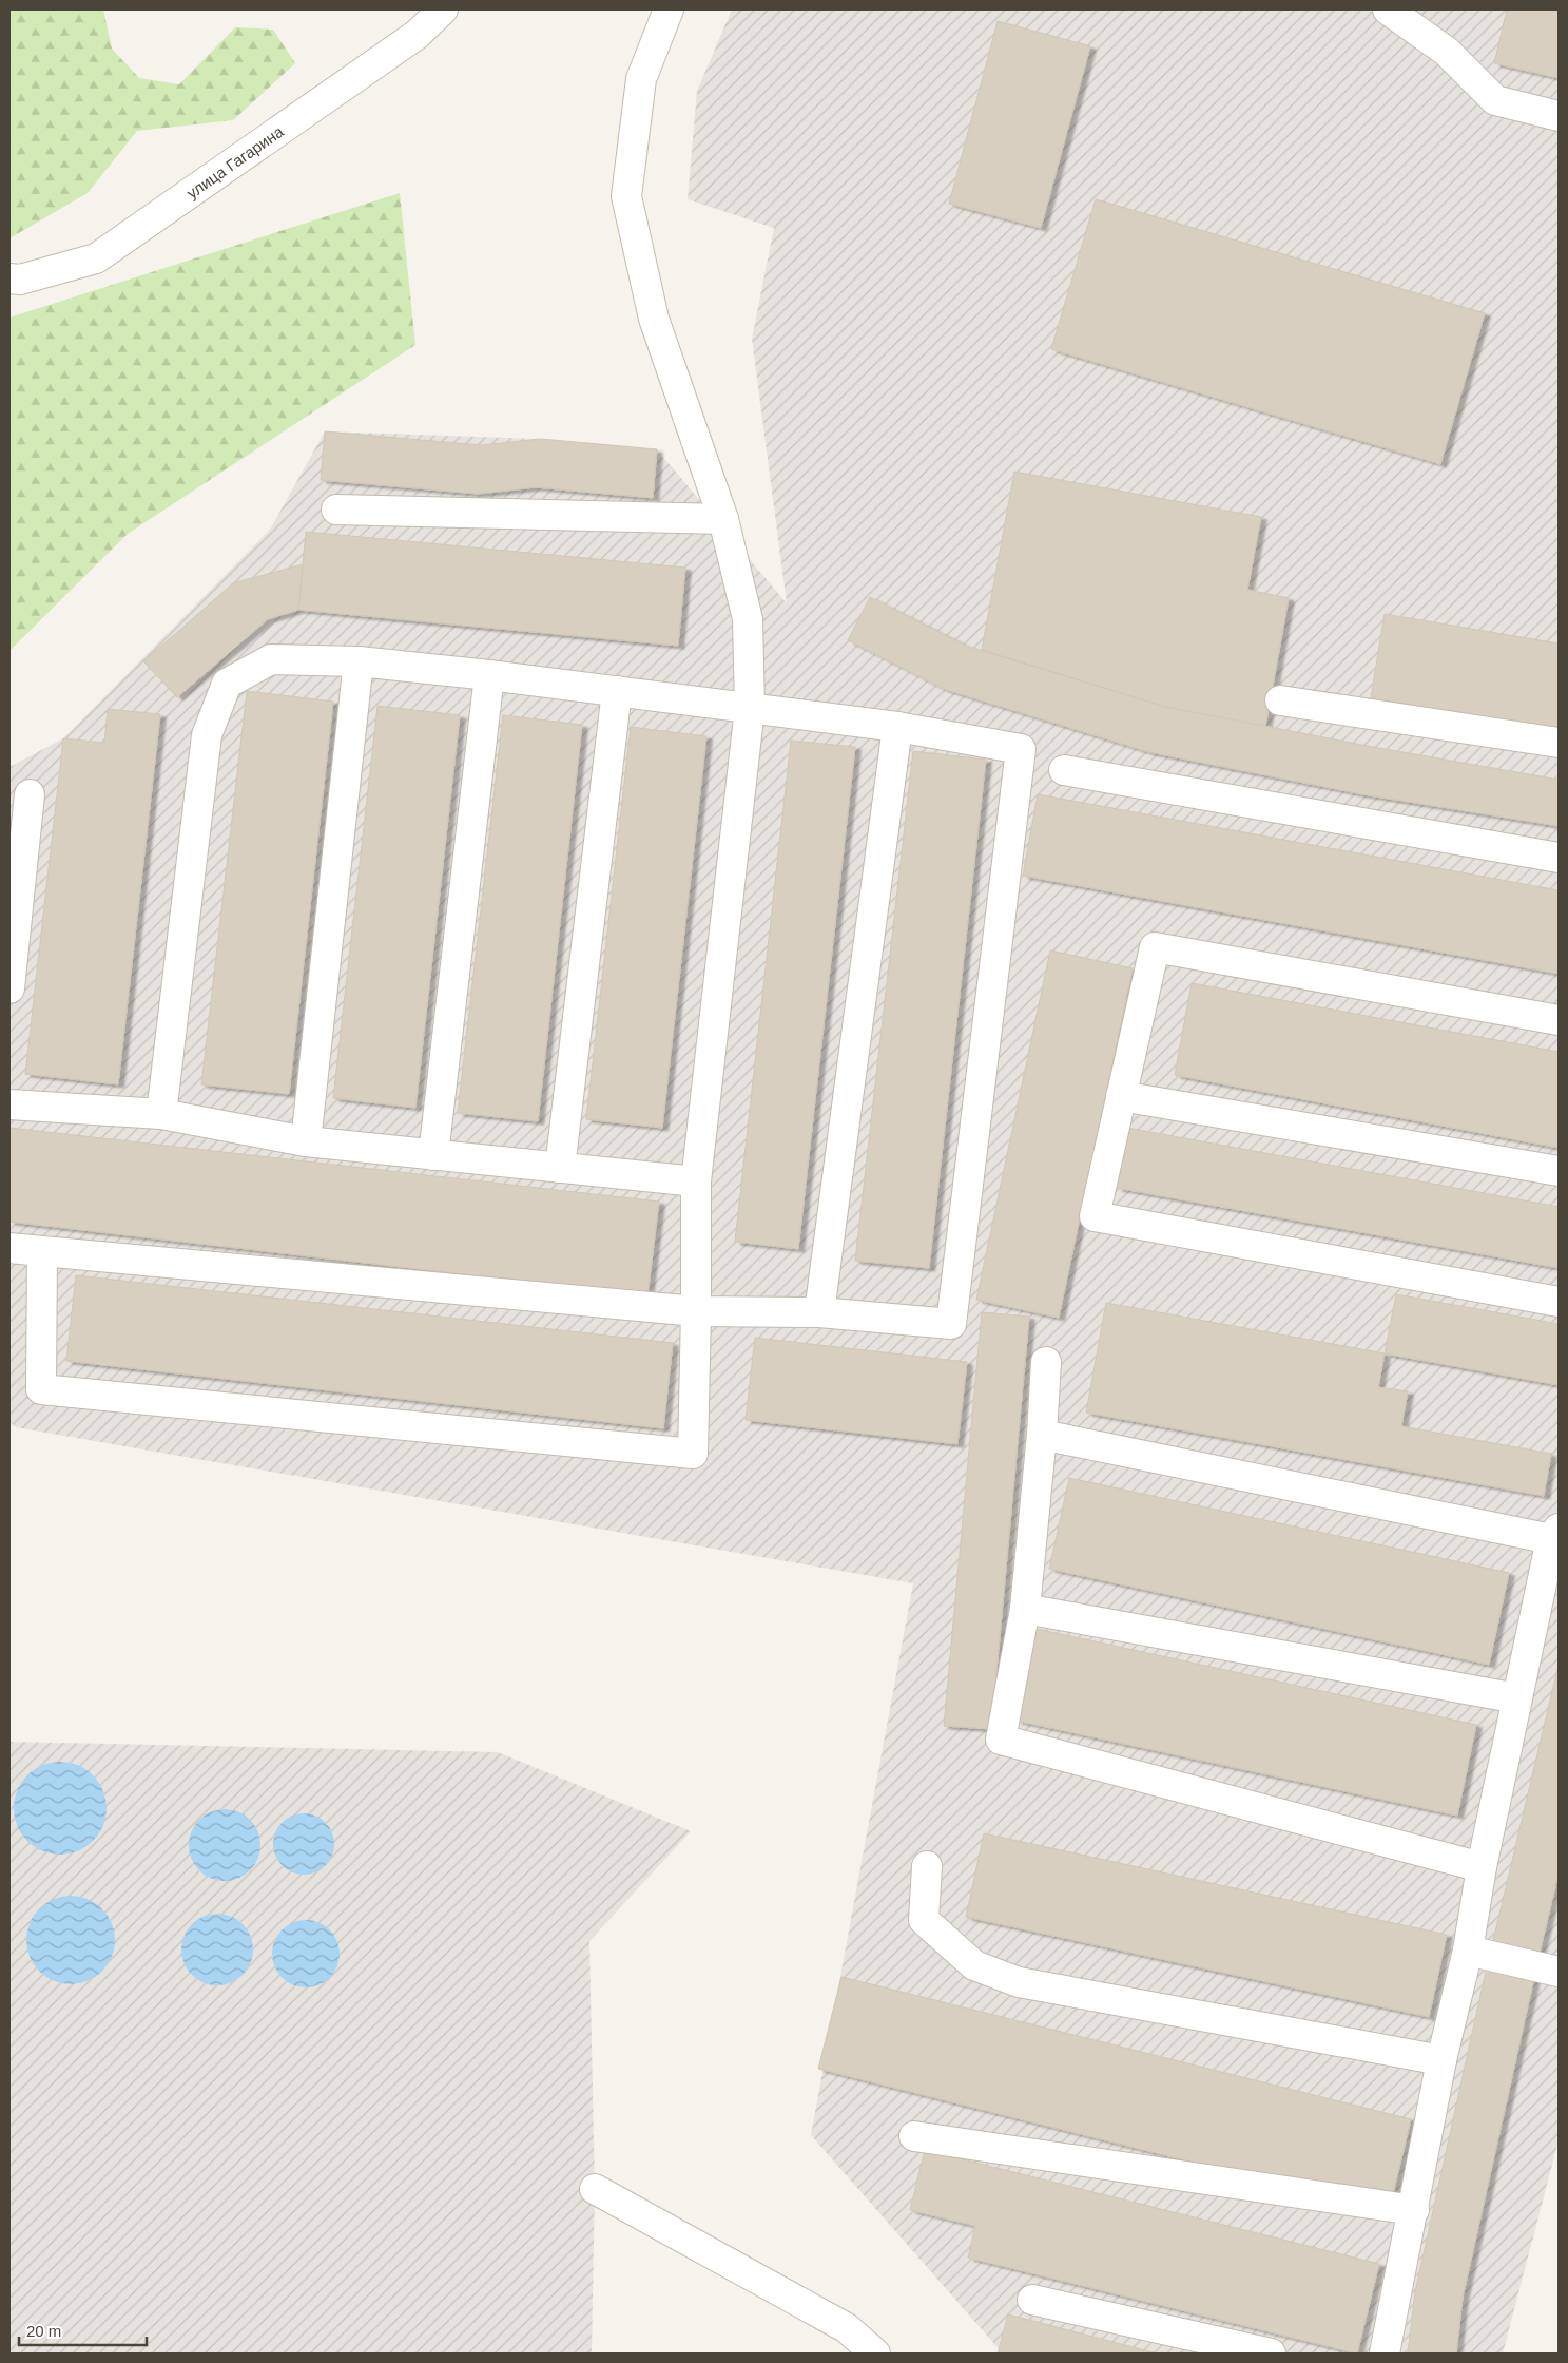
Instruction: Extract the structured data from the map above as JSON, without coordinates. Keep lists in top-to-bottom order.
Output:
{
  "streets": {
    "street": ["улица Гагарина"]
  },
  "scale_bar": "20 m"
}
